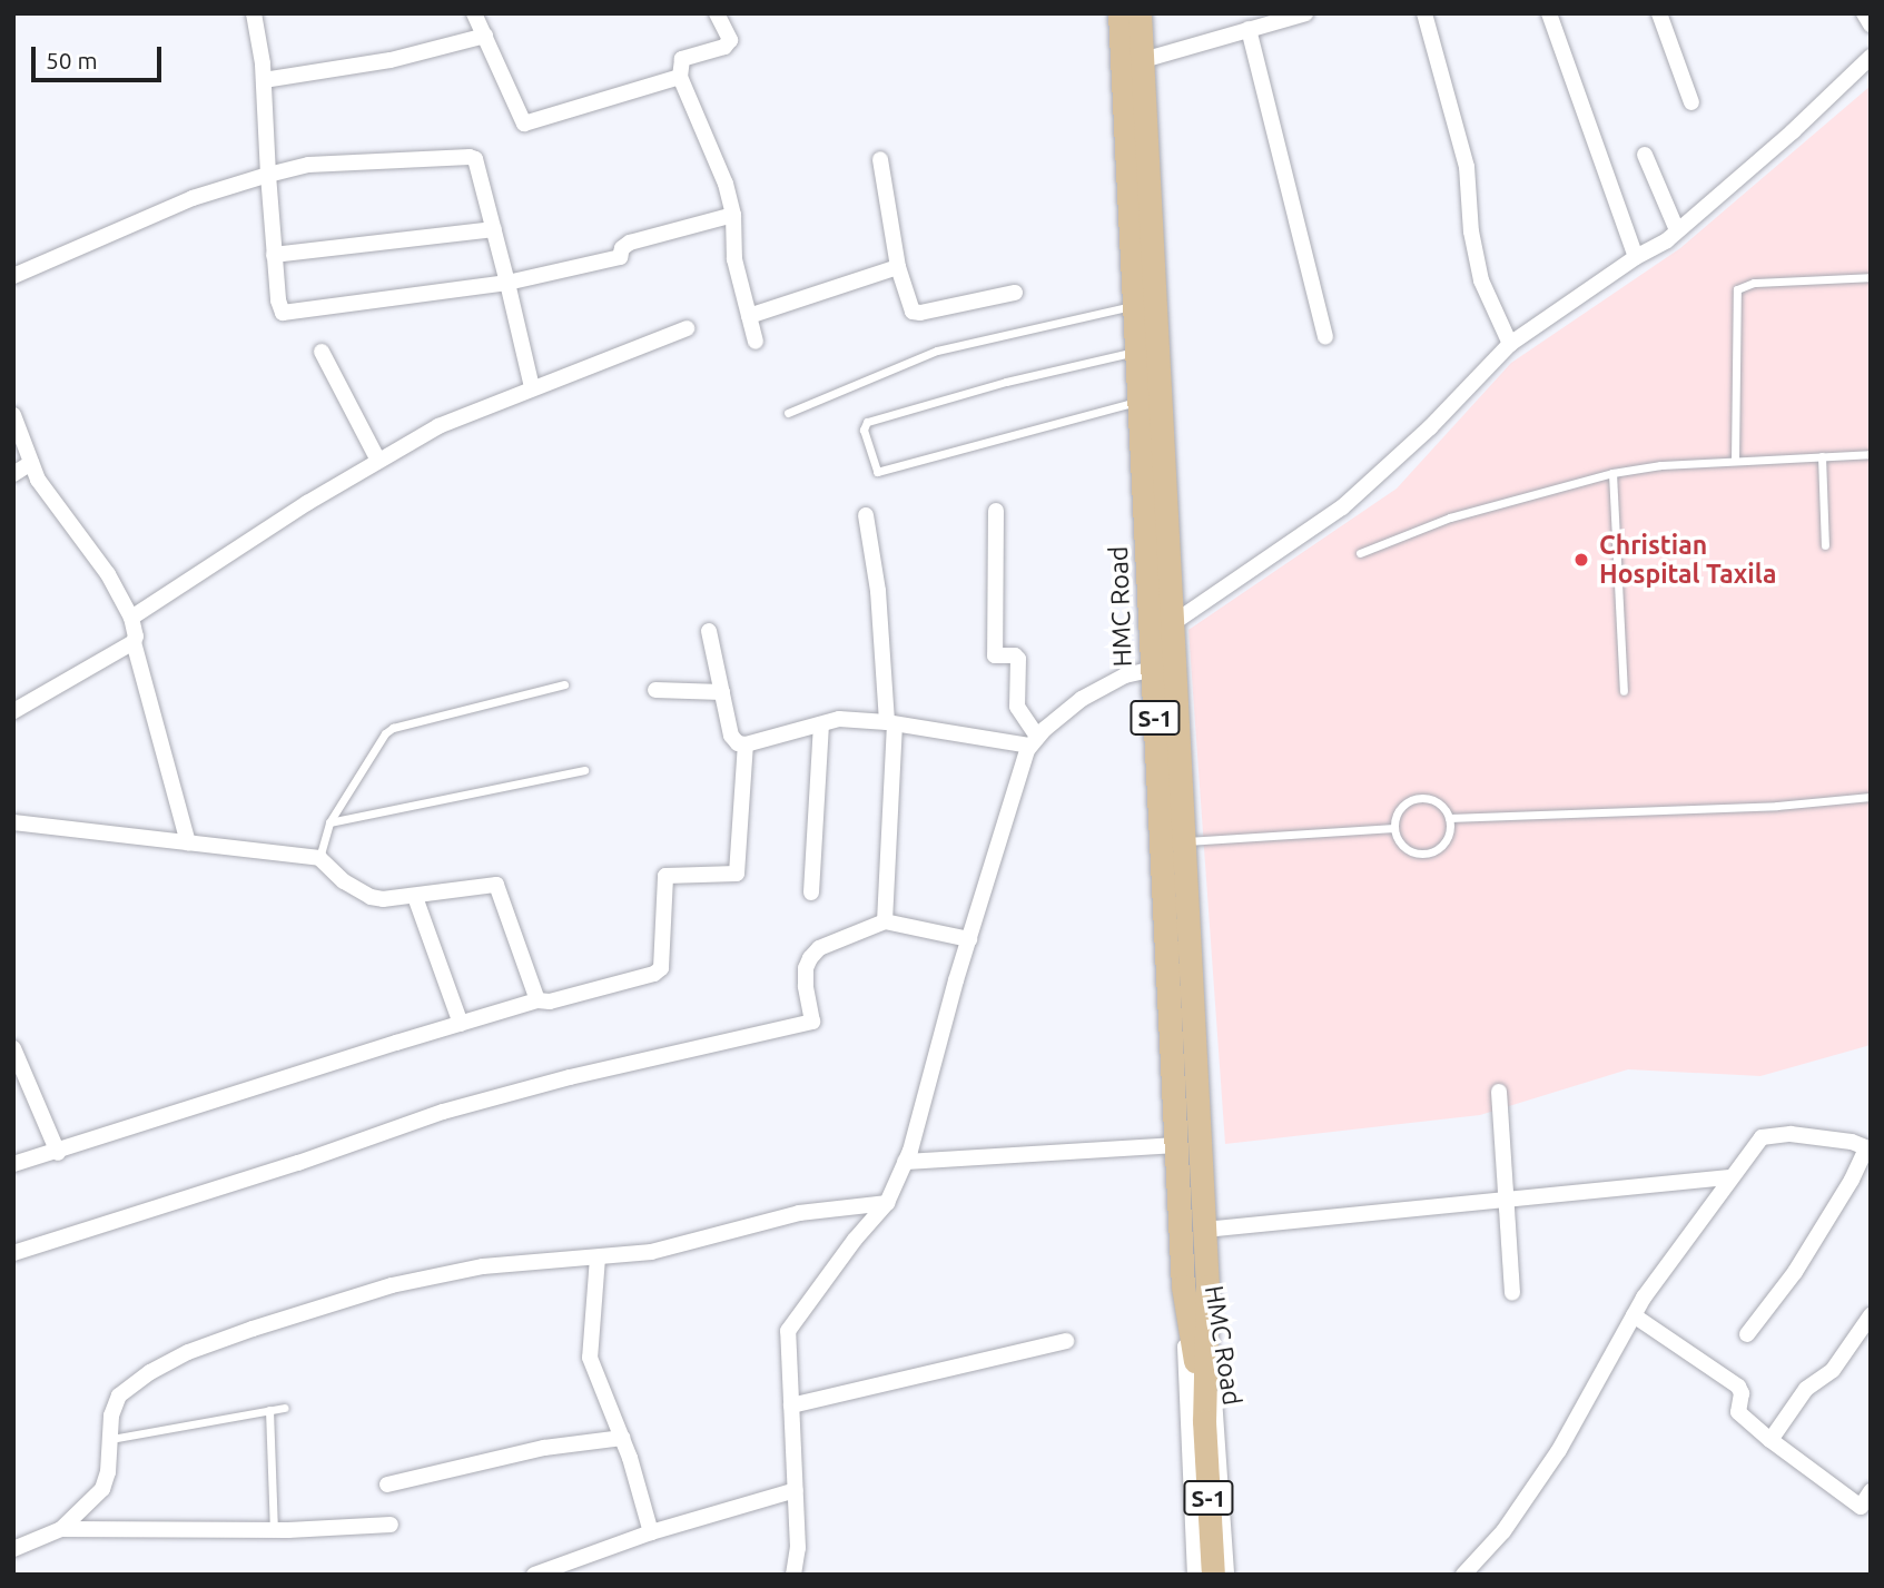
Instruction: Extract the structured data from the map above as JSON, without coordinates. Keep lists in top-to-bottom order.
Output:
{
  "streets": {
    "main road": ["HMC Road", "S-1"]
  },
  "crossings": [
    ["HMC Road", "S-1"]
  ],
  "places": ["Christian Hospital Taxila"],
  "scale_bar": "50 m"
}
